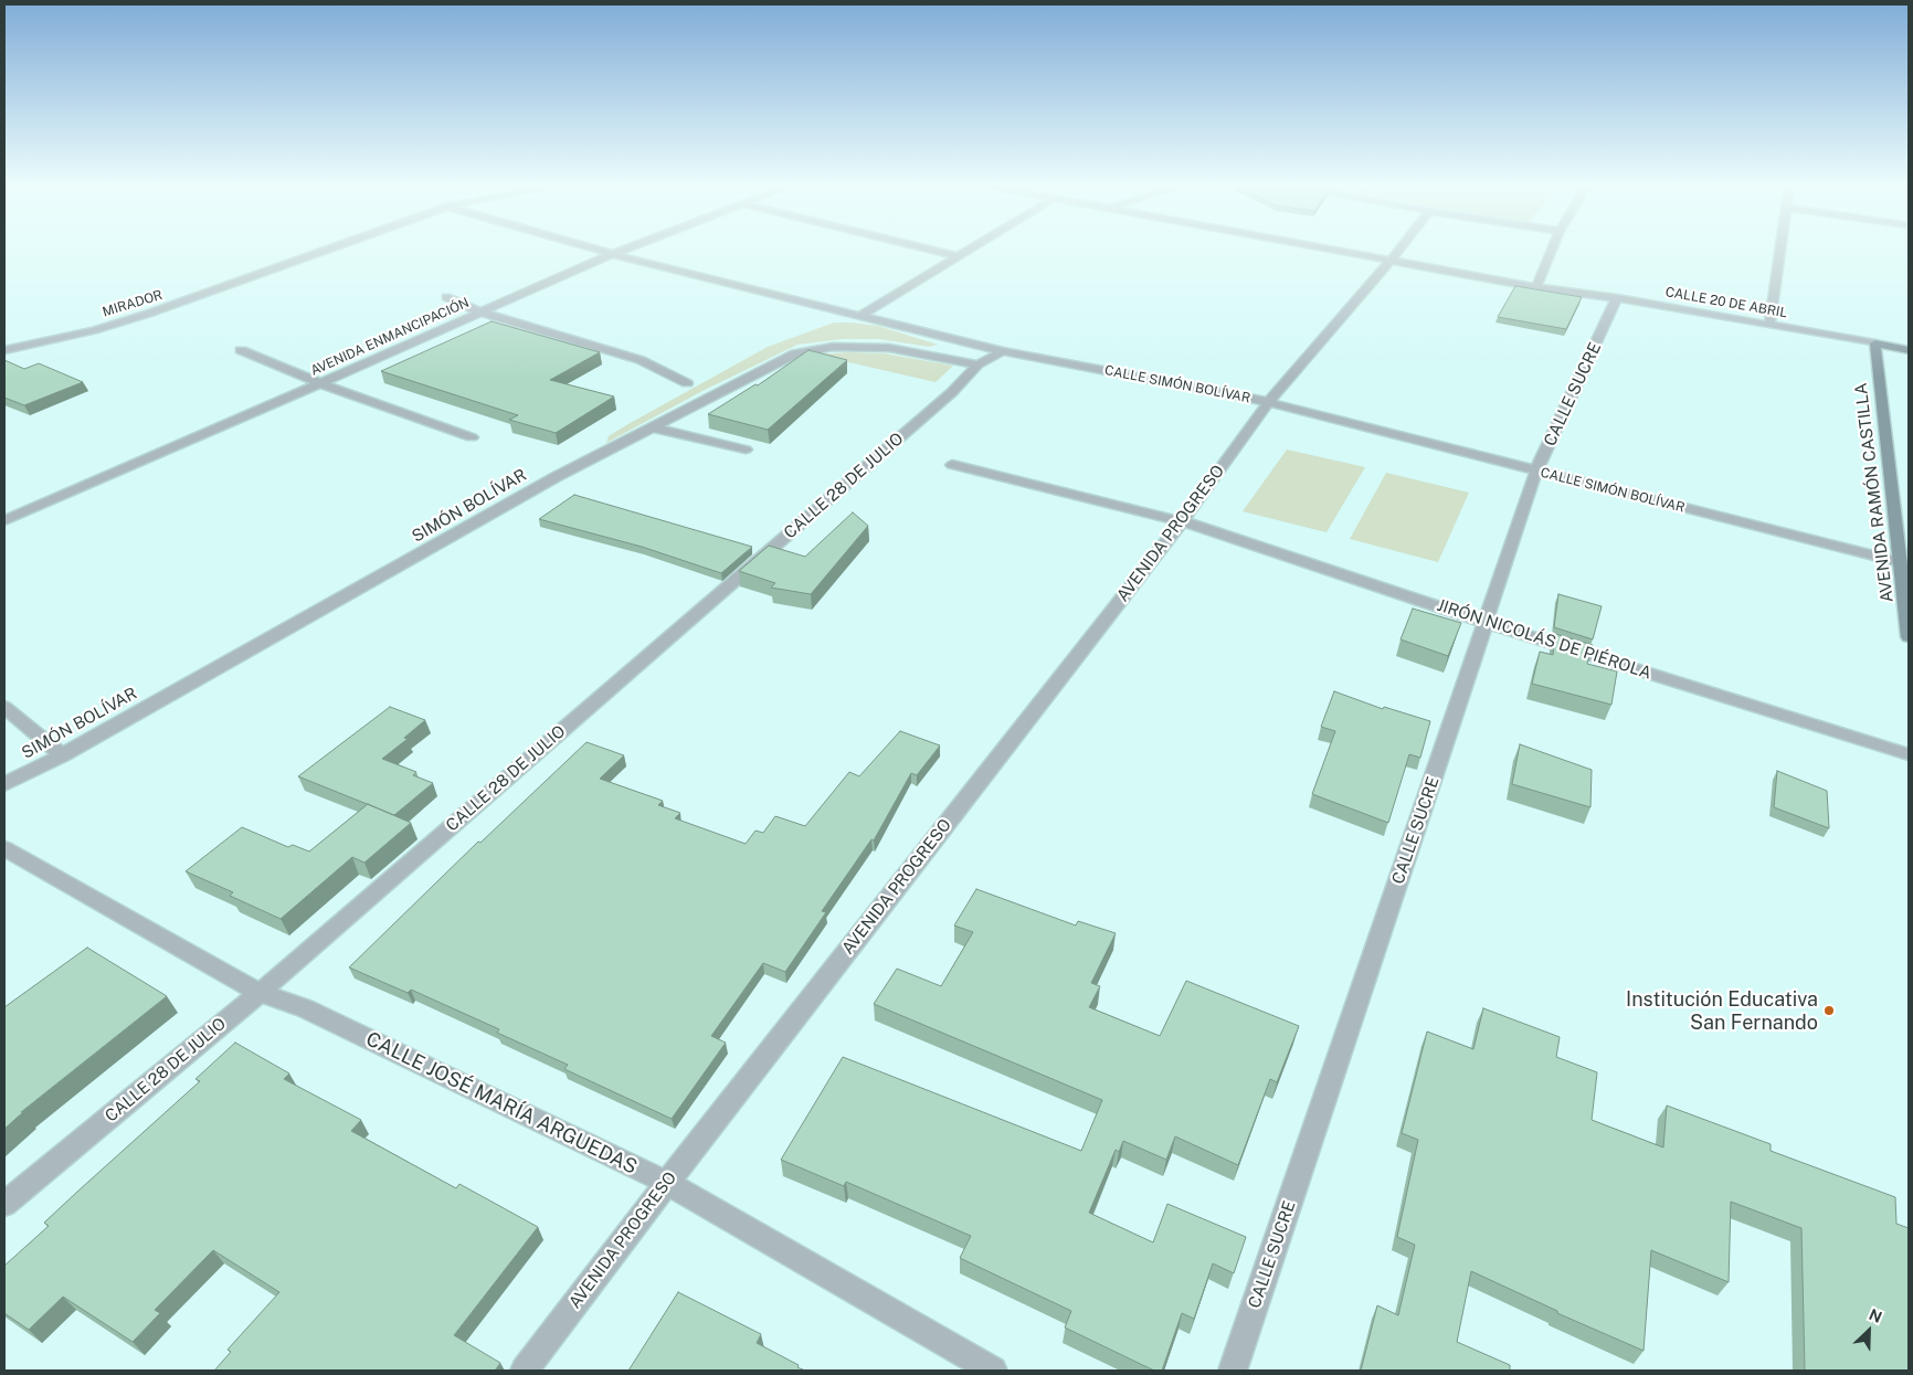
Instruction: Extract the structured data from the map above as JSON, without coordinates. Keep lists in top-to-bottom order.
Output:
{
  "streets": {
    "main road": ["CALLE 20 DE ABRIL", "AVENIDA RAMÓN CASTILLA"],
    "street": [
      "MIRADOR",
      "AVENIDA ENMANCIPACIÓN",
      "CALLE SIMÓN BOLÍVAR",
      "CALLE SUCRE",
      "CALLE 28 DE JULIO",
      "SIMÓN BOLÍVAR",
      "AVENIDA PROGRESO",
      "JIRÓN NICOLÁS DE PIÉROLA",
      "CALLE JOSÉ MARÍA ARGUEDAS"
    ]
  },
  "crossings": [
    ["CALLE 20 DE ABRIL", "CALLE SUCRE"],
    ["CALLE 20 DE ABRIL", "AVENIDA RAMÓN CASTILLA"],
    ["CALLE 20 DE ABRIL", "AVENIDA PROGRESO"],
    ["AVENIDA ENMANCIPACIÓN", "CALLE SIMÓN BOLÍVAR"],
    ["CALLE SIMÓN BOLÍVAR", "CALLE SUCRE"],
    ["CALLE SIMÓN BOLÍVAR", "CALLE 28 DE JULIO"],
    ["CALLE SIMÓN BOLÍVAR", "AVENIDA RAMÓN CASTILLA"],
    ["CALLE SIMÓN BOLÍVAR", "AVENIDA PROGRESO"],
    ["CALLE SUCRE", "JIRÓN NICOLÁS DE PIÉROLA"],
    ["CALLE 28 DE JULIO", "SIMÓN BOLÍVAR"],
    ["CALLE 28 DE JULIO", "CALLE JOSÉ MARÍA ARGUEDAS"],
    ["AVENIDA PROGRESO", "JIRÓN NICOLÁS DE PIÉROLA"],
    ["AVENIDA PROGRESO", "CALLE JOSÉ MARÍA ARGUEDAS"]
  ],
  "places": ["Institución Educativa San Fernando"],
  "north": "top right"
}
